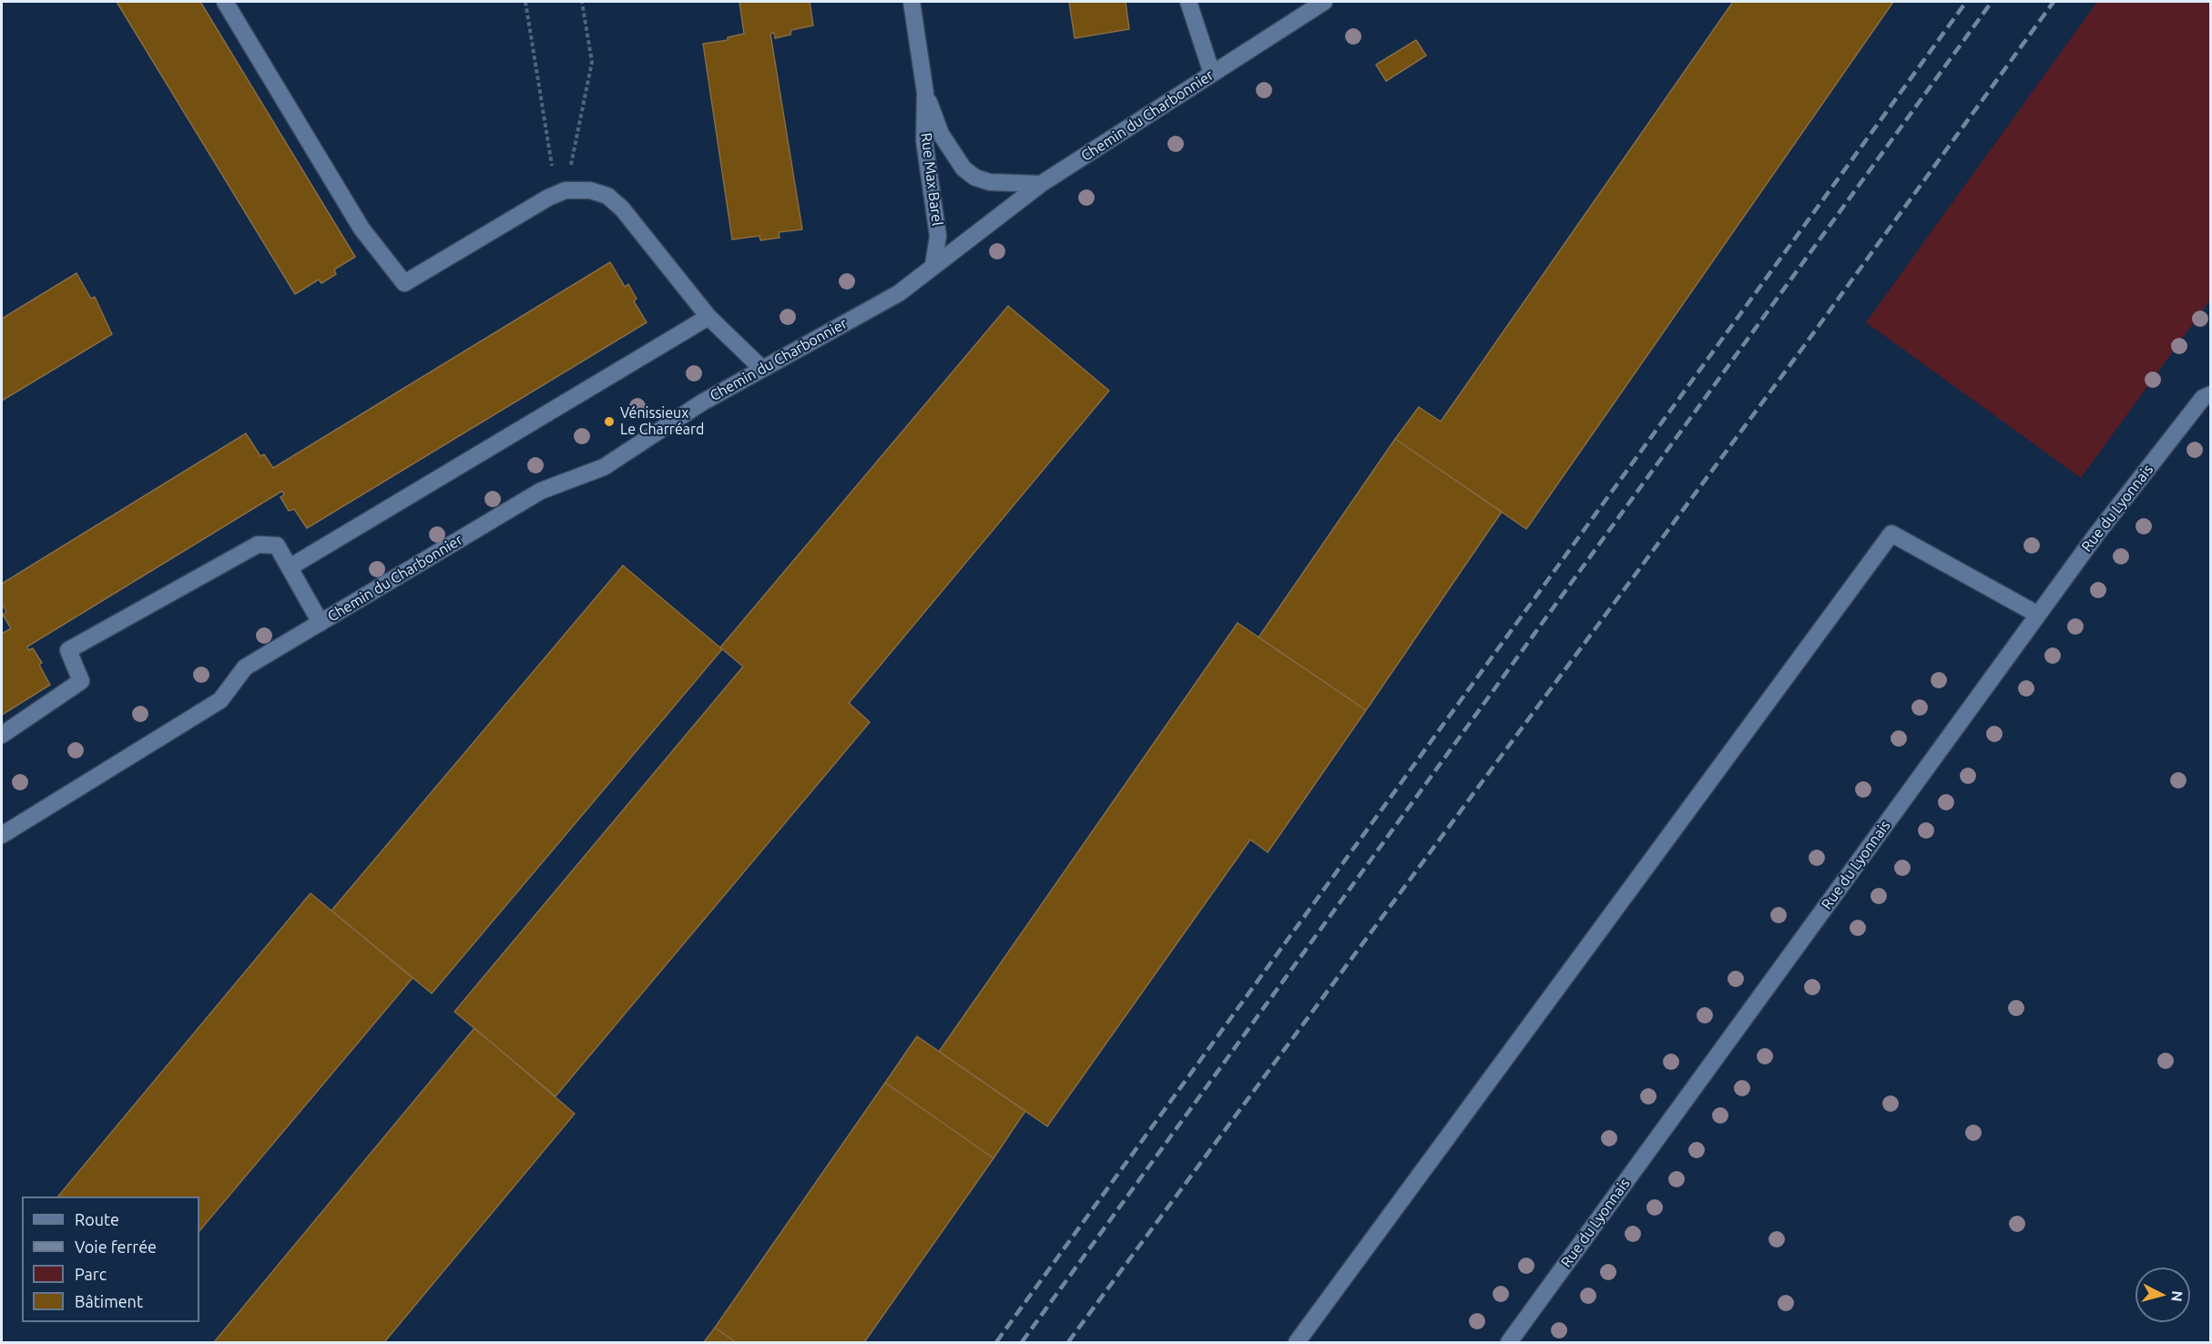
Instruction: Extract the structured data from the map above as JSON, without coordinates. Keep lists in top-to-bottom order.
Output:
{
  "streets": {
    "street": ["Chemin du Charbonnier", "Rue Max Barel", "Rue du Lyonnais"]
  },
  "crossings": [
    ["Chemin du Charbonnier", "Rue Max Barel"]
  ],
  "places": ["Vénissieux Le Charréard"],
  "legend": [
    "Route",
    "Voie ferrée",
    "Parc",
    "Bâtiment"
  ],
  "north": "right"
}
